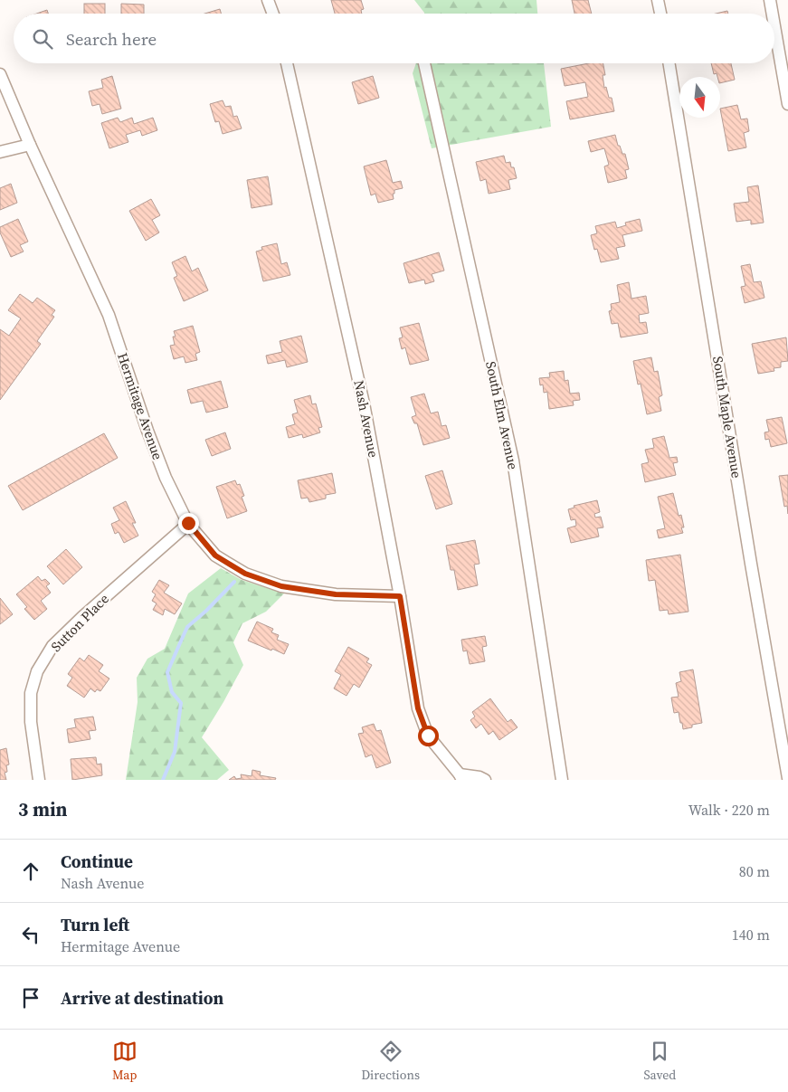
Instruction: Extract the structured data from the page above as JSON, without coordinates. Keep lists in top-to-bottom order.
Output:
{
  "streets": {
    "street": [
      "Hermitage Avenue",
      "South Elm Avenue",
      "South Maple Avenue",
      "Nash Avenue",
      "Sutton Place"
    ]
  },
  "crossings": [
    ["Hermitage Avenue", "Nash Avenue"],
    ["Hermitage Avenue", "Sutton Place"]
  ],
  "north": "bottom",
  "page": {
    "search": "Search here",
    "heading": ["3 min", "Walk · 220 m"],
    "list": [
      ["Continue", "Nash Avenue", "80 m"],
      ["Turn left", "Hermitage Avenue", "140 m"],
      "Arrive at destination"
    ],
    "nav": ["Map", "Directions", "Saved"]
  }
}
